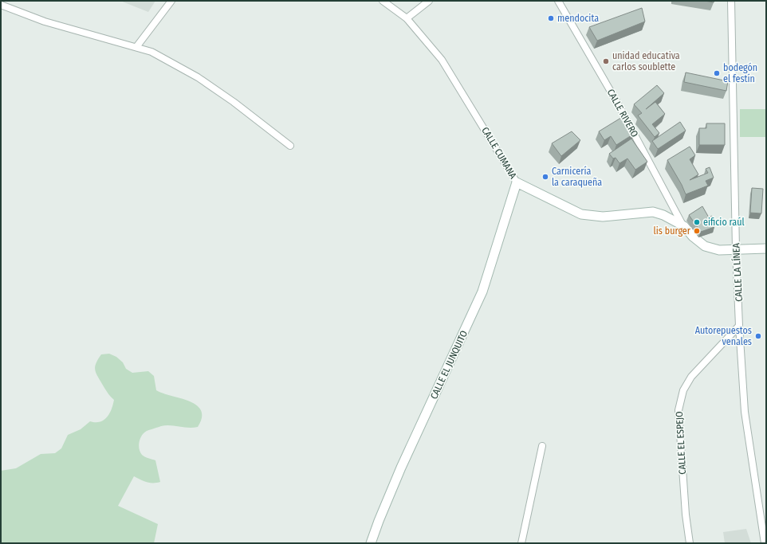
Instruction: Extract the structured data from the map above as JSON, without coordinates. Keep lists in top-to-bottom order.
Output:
{
  "streets": {
    "street": [
      "CALLE RIVERO",
      "CALLE CUMANA",
      "CALLE LA LÍNEA",
      "CALLE EL JUNQUITO",
      "CALLE EL ESPEJO"
    ]
  },
  "crossings": [
    ["CALLE RIVERO", "CALLE CUMANA"],
    ["CALLE CUMANA", "CALLE LA LÍNEA"],
    ["CALLE CUMANA", "CALLE EL JUNQUITO"],
    ["CALLE LA LÍNEA", "CALLE EL ESPEJO"]
  ],
  "places": [
    "mendocita",
    "unidad educativa carlos soublette",
    "bodegón el festín",
    "Carnicería la caraqueña",
    "eificio raúl",
    "lis burger",
    "Autorepuestos venales"
  ]
}
